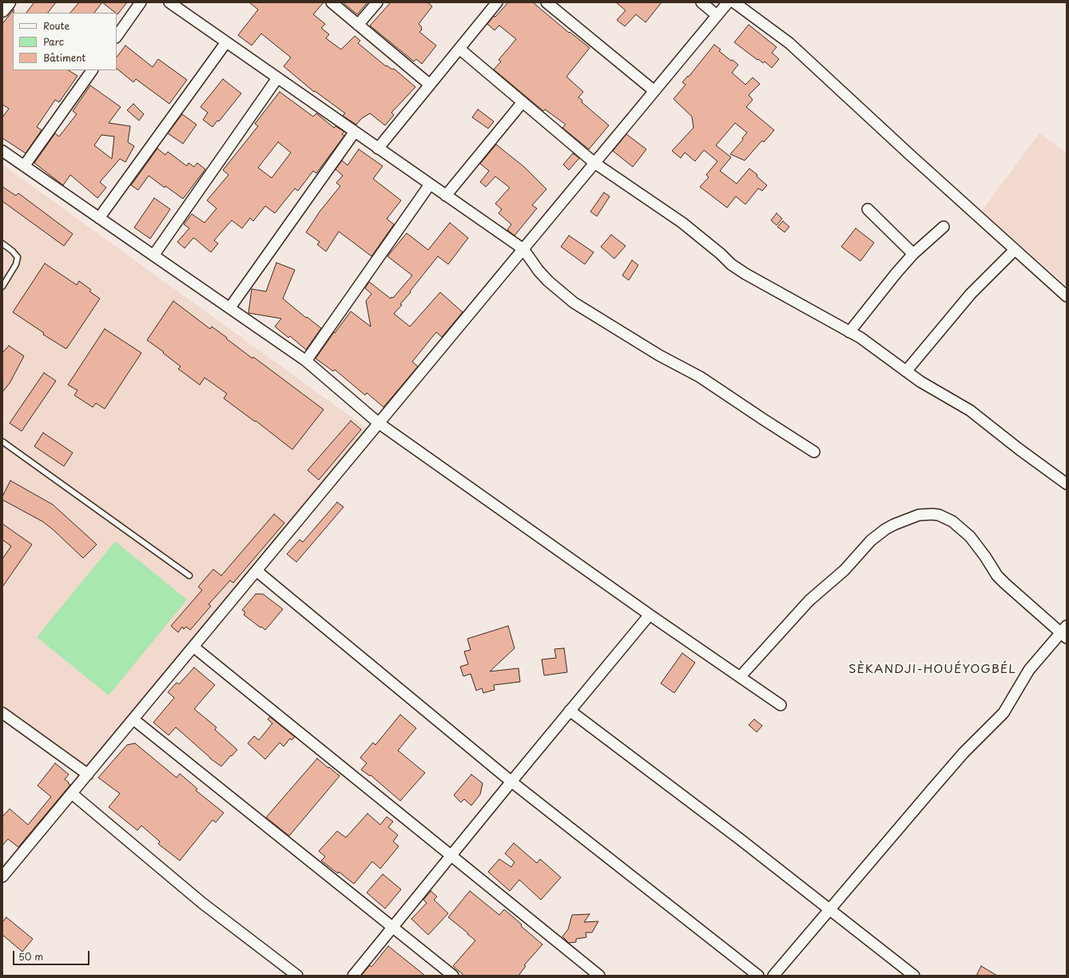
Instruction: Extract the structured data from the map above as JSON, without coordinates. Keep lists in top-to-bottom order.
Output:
{
  "districts": ["SÈKANDJI-HOUÉYOGBÉL"],
  "legend": ["Route", "Parc", "Bâtiment"],
  "scale_bar": "50 m"
}
